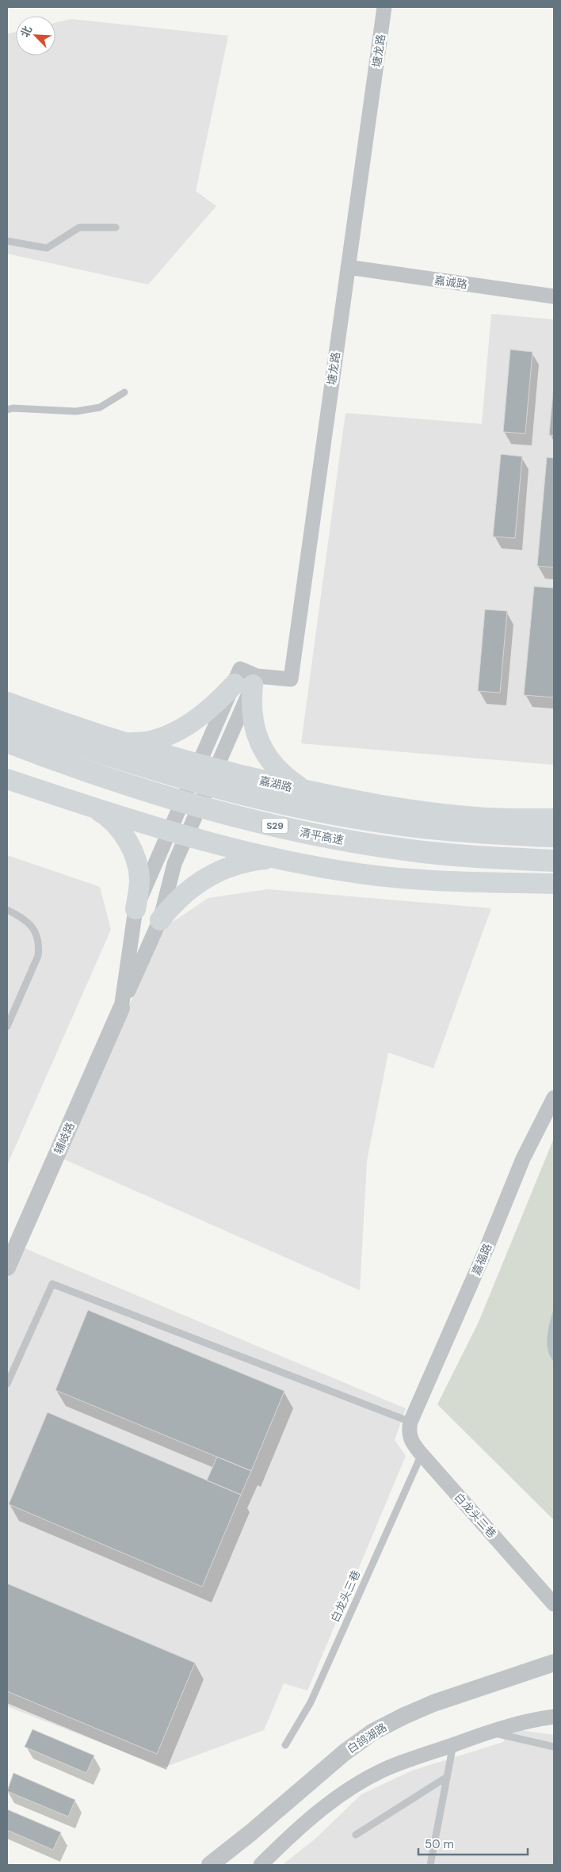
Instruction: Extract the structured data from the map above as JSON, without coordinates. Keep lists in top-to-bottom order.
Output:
{
  "streets": {
    "highway": ["S29", "清平高速"],
    "main road": ["嘉湖路"],
    "street": [
      "塘龙路",
      "嘉诚路",
      "辅岐路",
      "嘉福路",
      "白龙头二巷",
      "白鸽湖路"
    ],
    "lane": ["白龙头三巷"]
  },
  "crossings": [
    ["塘龙路", "嘉诚路"],
    ["嘉福路", "白龙头二巷"],
    ["白龙头二巷", "白龙头三巷"]
  ],
  "scale_bar": "50 m",
  "north": "top left"
}
